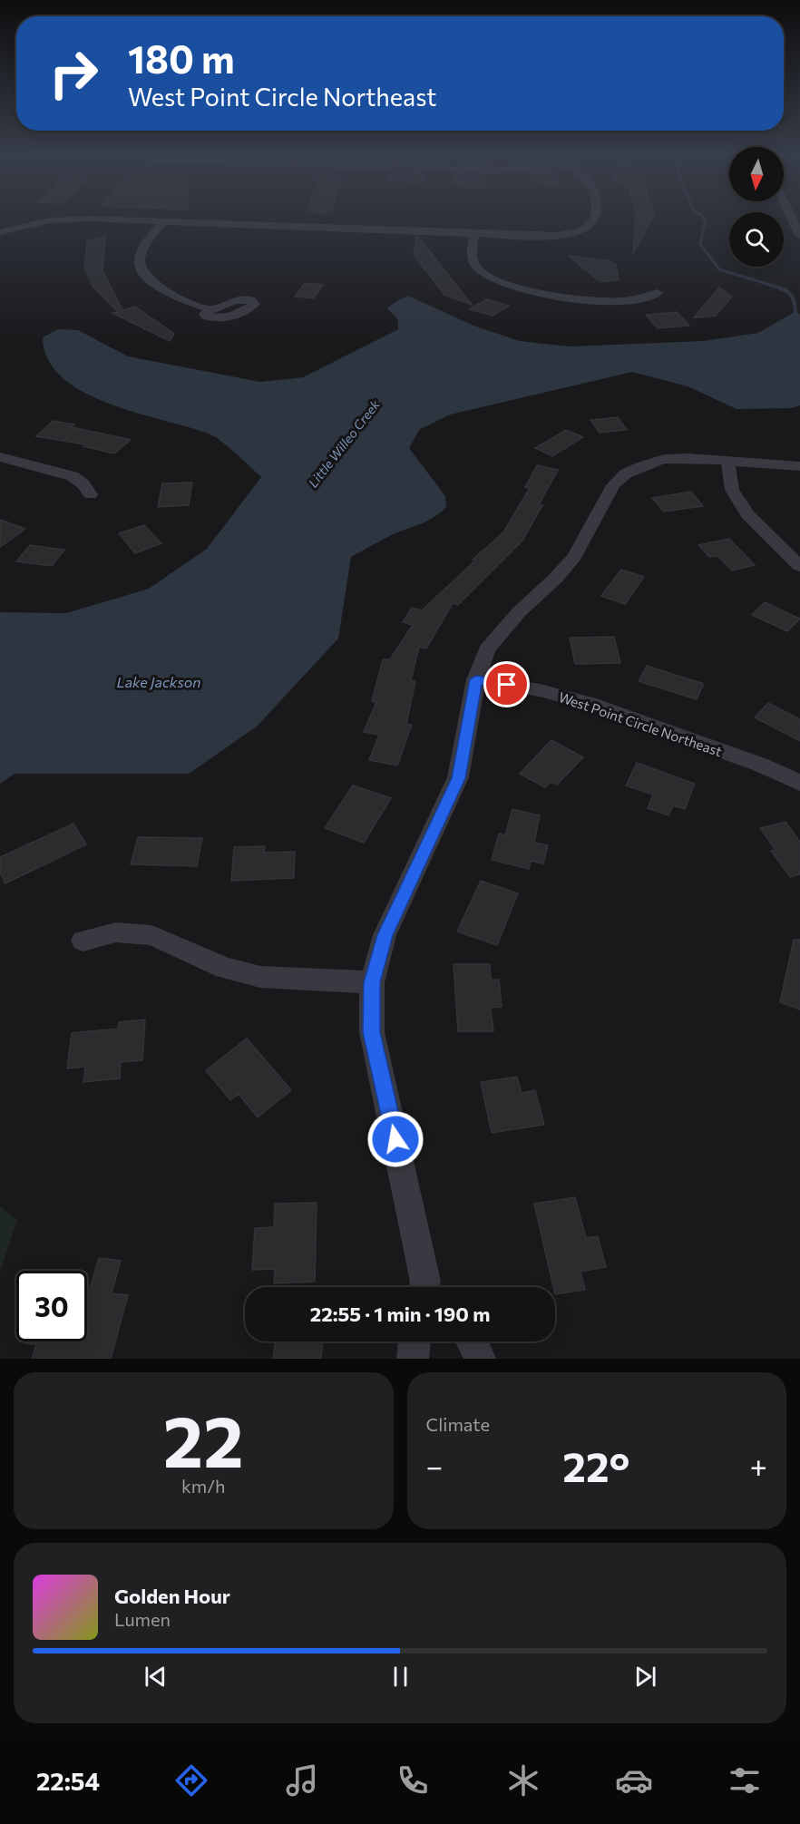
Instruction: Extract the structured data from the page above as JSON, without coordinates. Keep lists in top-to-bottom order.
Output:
{
  "streets": {
    "street": ["West Point Circle Northeast"]
  },
  "water": ["Little Willeo Creek", "Lake Jackson"],
  "north": "bottom",
  "page": {
    "turn": ["180 m", "West Point Circle Northeast"],
    "limit": "30",
    "trip": "22:55 · 1 min · 190 m",
    "tile": [
      ["22", "km/h"],
      "Climate"
    ],
    "heat": ["−", "22°", "+"],
    "song": ["Golden Hour", "Lumen"],
    "tabs": "22:54"
  }
}
